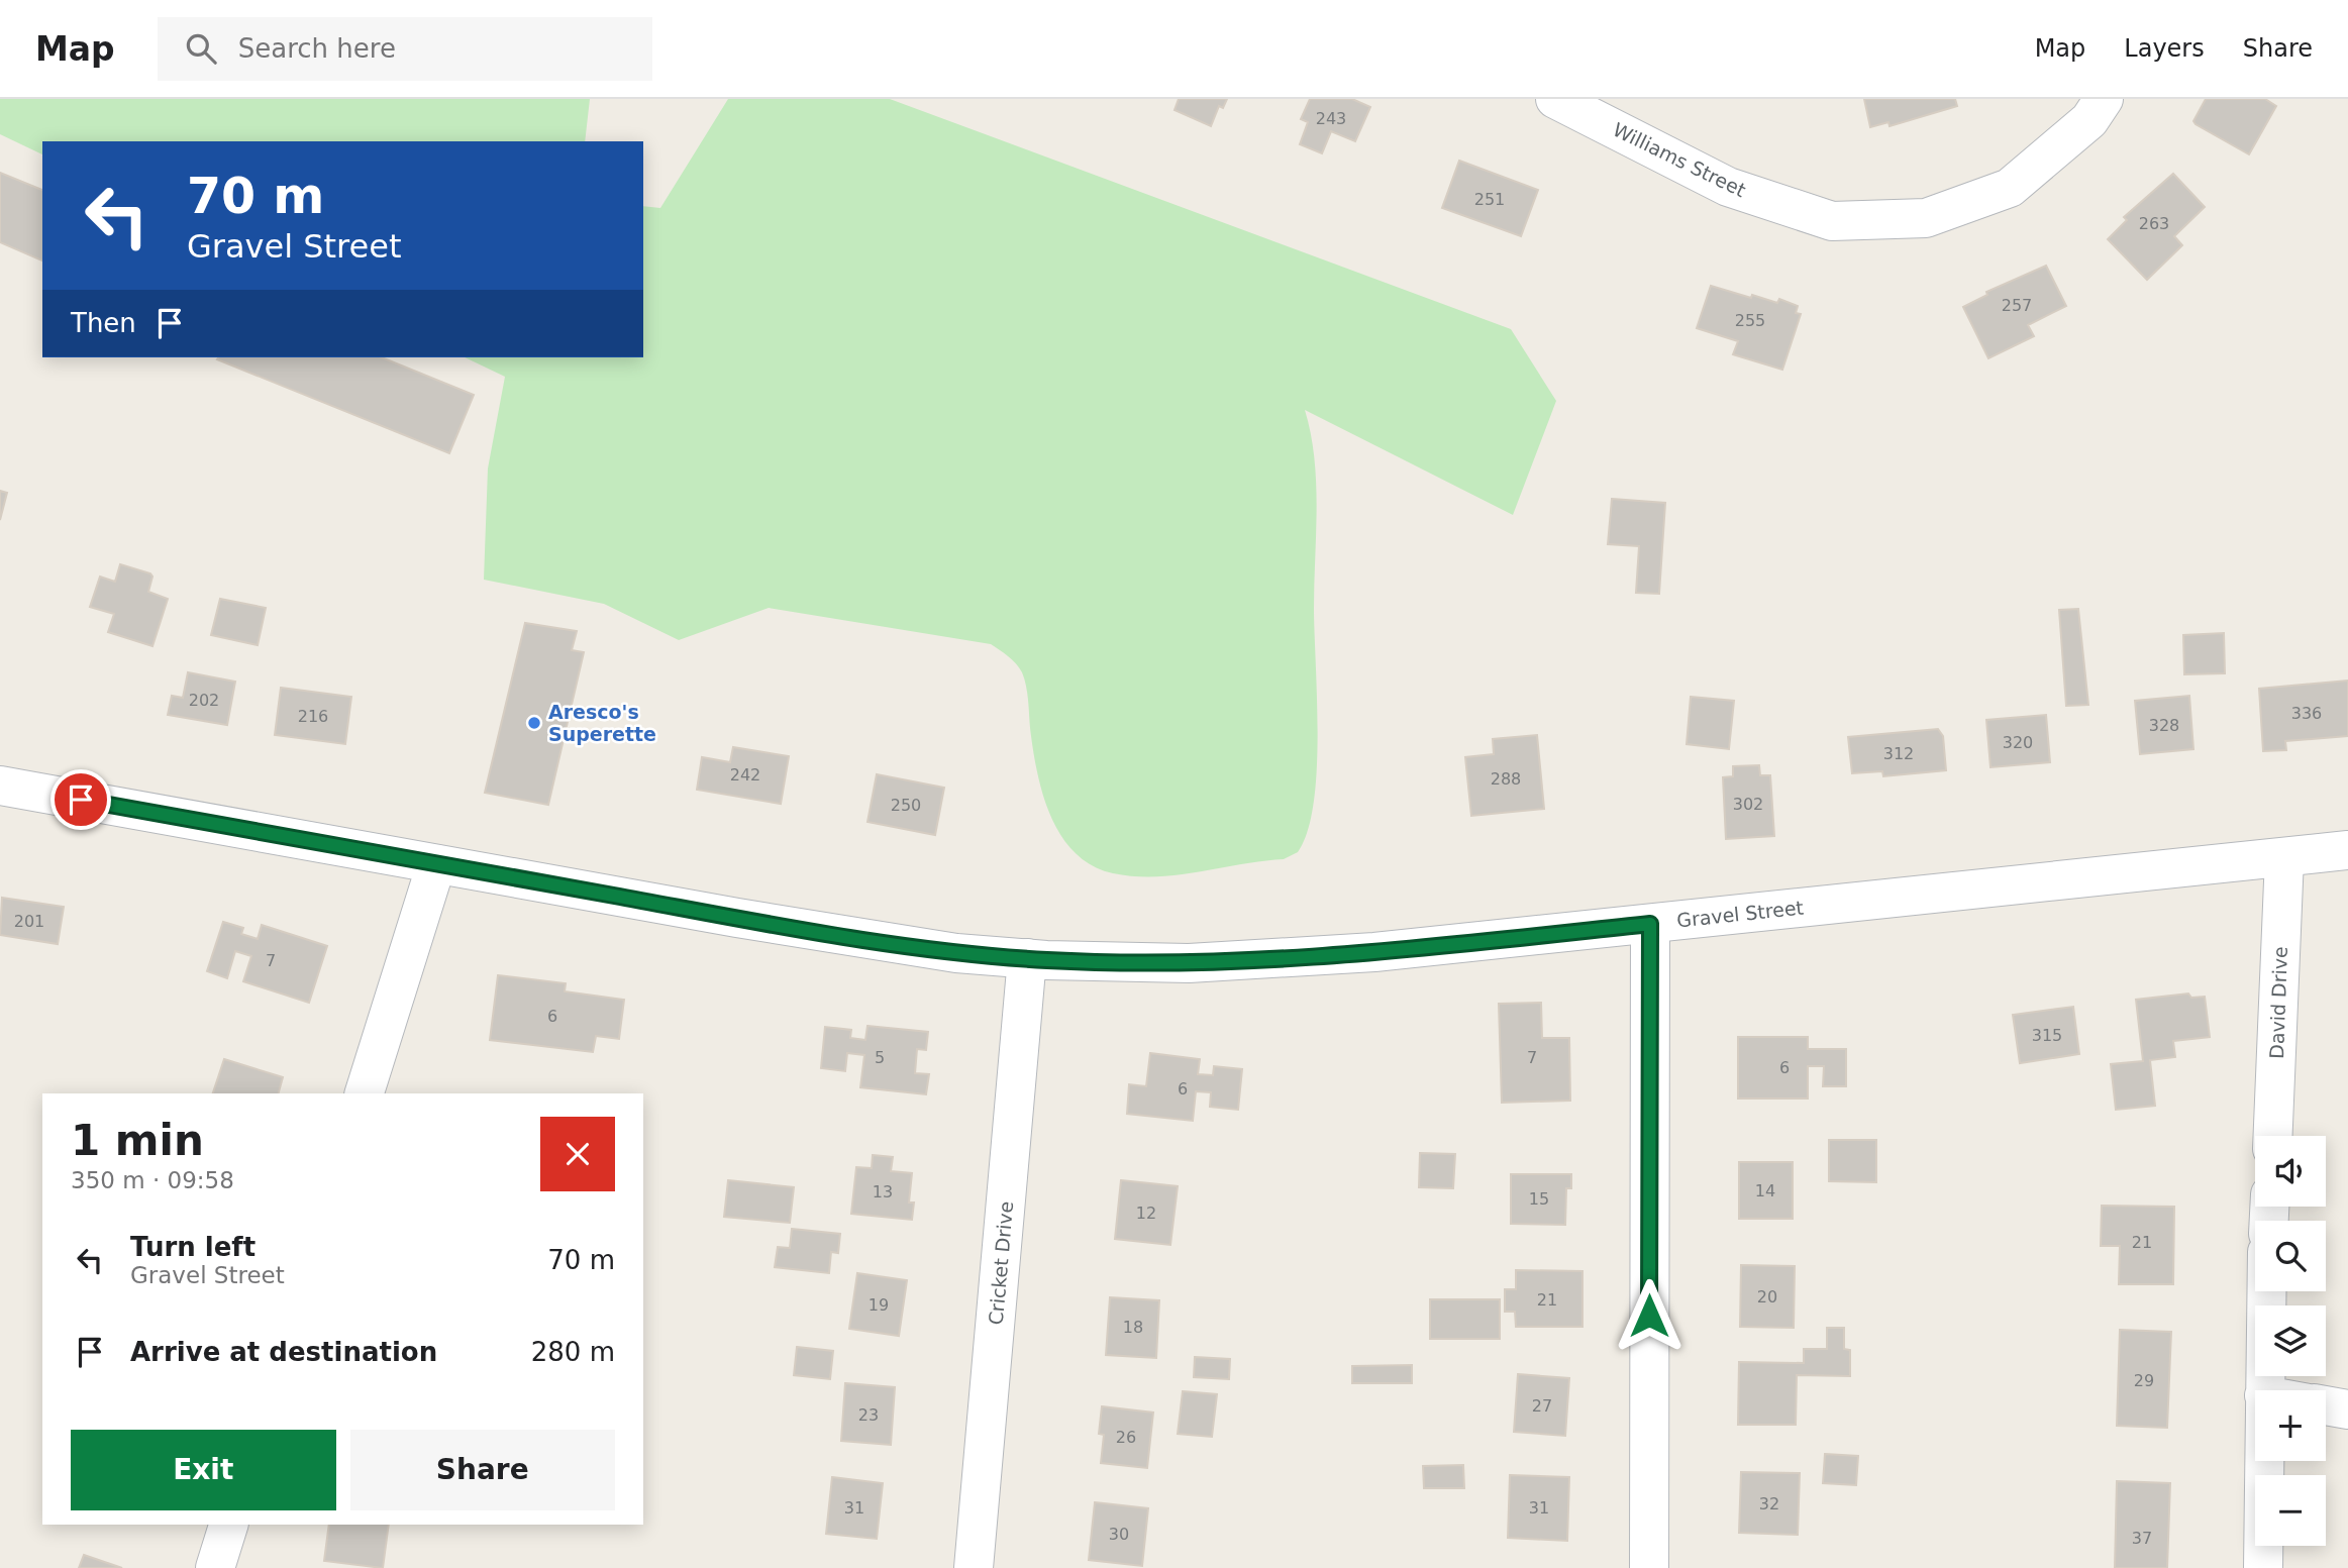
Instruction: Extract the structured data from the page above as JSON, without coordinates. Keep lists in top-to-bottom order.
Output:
{
  "streets": {
    "street": [
      "Williams Street",
      "Gravel Street",
      "David Drive",
      "Cricket Drive"
    ]
  },
  "crossings": [
    ["Gravel Street", "David Drive"],
    ["Gravel Street", "Cricket Drive"]
  ],
  "places": ["Aresco's Superette"],
  "house_numbers": [
    "243",
    "251",
    "263",
    "257",
    "255",
    "202",
    "336",
    "216",
    "328",
    "320",
    "312",
    "242",
    "288",
    "302",
    "250",
    "201",
    "7",
    "6",
    "315",
    "5",
    "7",
    "6",
    "6",
    "14",
    "13",
    "15",
    "12",
    "21",
    "20",
    "21",
    "19",
    "18",
    "29",
    "27",
    "23",
    "26",
    "32",
    "31",
    "31",
    "30",
    "37"
  ],
  "page": {
    "header": "Map",
    "search": "Search here",
    "nav": ["Map", "Layers", "Share"],
    "turn": ["70 m", "Gravel Street"],
    "then": "Then",
    "heading": ["1 min", "350 m · 09:58"],
    "map_buttons": ["+", "−"],
    "list": [
      {
        "name": "Turn left",
        "note": "Gravel Street",
        "value": "70 m"
      },
      {
        "name": "Arrive at destination",
        "value": "280 m"
      }
    ],
    "buttons": ["Exit", "Share"]
  }
}
